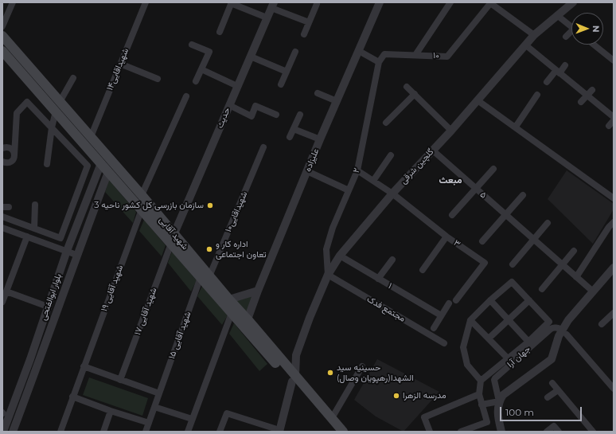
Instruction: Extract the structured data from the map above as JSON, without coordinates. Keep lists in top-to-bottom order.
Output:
{
  "streets": {
    "main road": ["شهید آقایی"],
    "street": [
      "۱۰",
      "شهیداقایی۱۴",
      "حدیث",
      "علیزاده",
      "گلچین شرقی",
      "۲",
      "۵",
      "شهیداقایی۱۰",
      "۳",
      "۱",
      "شهید آقایی ۱۹",
      "بلوار ابوالفتحی",
      "مجتمع فدک",
      "شهید آقایی ۱۷",
      "شهید آقایی ۱۵",
      "جهان آرا"
    ]
  },
  "crossings": [
    ["۱۰", "۲"],
    ["شهیداقایی۱۴", "شهید آقایی"],
    ["حدیث", "شهید آقایی"],
    ["علیزاده", "شهید آقایی"],
    ["گلچین شرقی", "۲"],
    ["گلچین شرقی", "۵"],
    ["گلچین شرقی", "شهید آقایی"],
    ["گلچین شرقی", "۳"],
    ["گلچین شرقی", "۱"],
    ["گلچین شرقی", "مجتمع فدک"],
    ["۲", "۳"],
    ["۲", "مجتمع فدک"],
    ["شهیداقایی۱۰", "شهید آقایی"],
    ["شهیداقایی۱۰", "شهید آقایی ۱۵"],
    ["شهید آقایی", "شهید آقایی ۱۹"],
    ["شهید آقایی", "بلوار ابوالفتحی"],
    ["شهید آقایی", "شهید آقایی ۱۷"],
    ["شهید آقایی", "شهید آقایی ۱۵"]
  ],
  "districts": ["مبعث"],
  "places": [
    "سازمان بازرسی کل کشور ناحیه 3",
    "اداره کار و تعاون اجتماعی",
    "حسینیه سید الشهدا(رهپویان وصال)",
    "مدرسه الزهرا"
  ],
  "scale_bar": "100 m",
  "north": "right"
}
